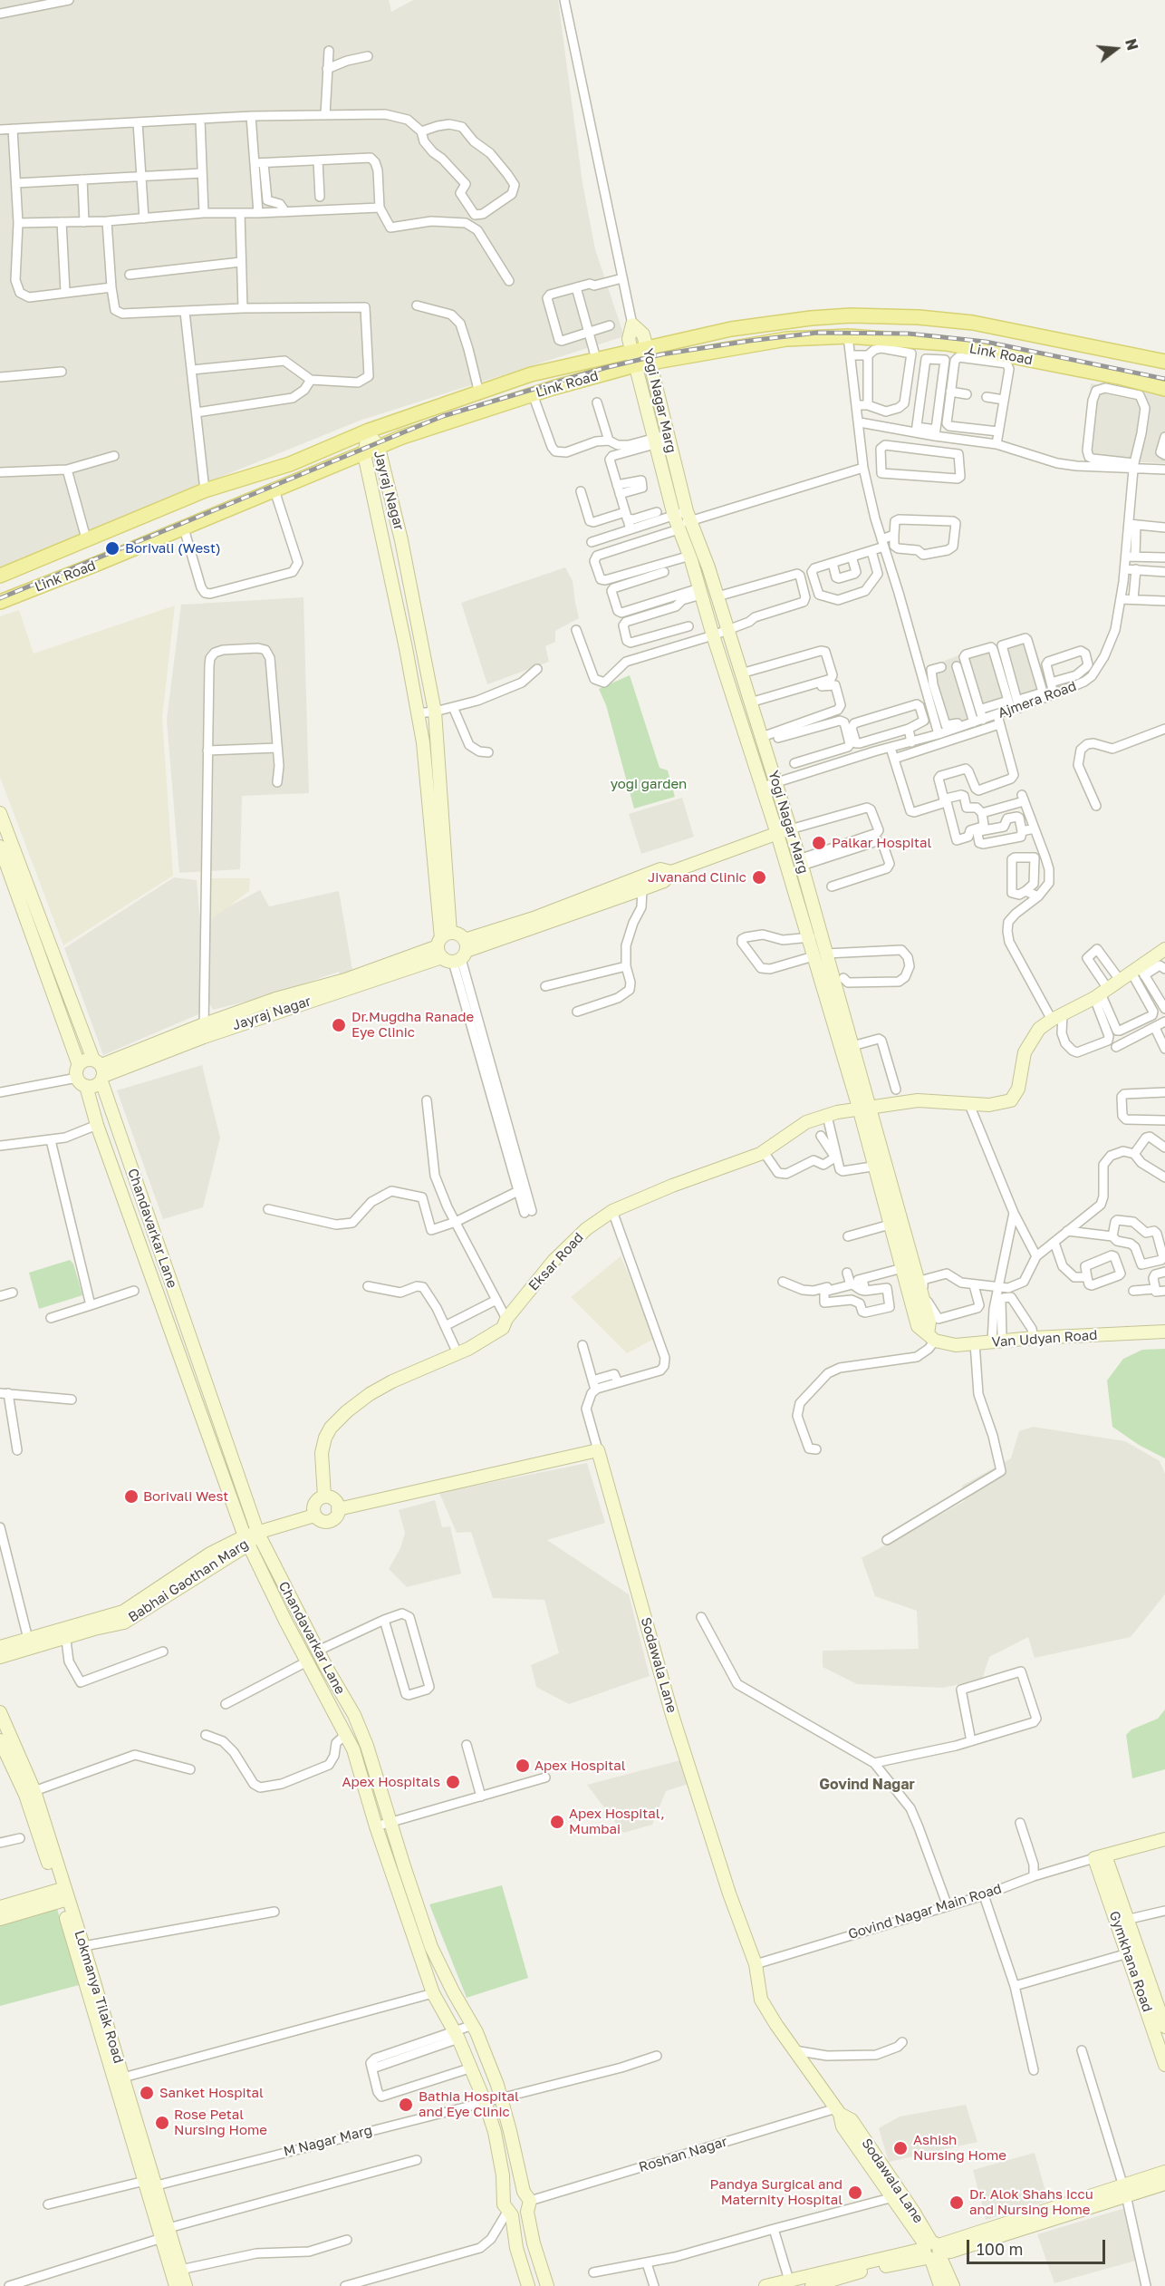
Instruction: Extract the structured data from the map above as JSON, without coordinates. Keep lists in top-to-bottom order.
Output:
{
  "streets": {
    "main road": ["Link Road"],
    "street": [
      "Yogi Nagar Marg",
      "Jayraj Nagar",
      "Ajmera Road",
      "Chandavarkar Lane",
      "Eksar Road",
      "Van Udyan Road",
      "Babhai Gaothan Marg",
      "Sodawala Lane",
      "Govind Nagar Main Road",
      "Gymkhana Road",
      "Lokmanya Tilak Road",
      "M Nagar Marg",
      "Roshan Nagar"
    ]
  },
  "crossings": [
    ["Link Road", "Yogi Nagar Marg"],
    ["Link Road", "Jayraj Nagar"],
    ["Link Road", "Ajmera Road"],
    ["Yogi Nagar Marg", "Ajmera Road"],
    ["Yogi Nagar Marg", "Eksar Road"],
    ["Jayraj Nagar", "Chandavarkar Lane"],
    ["Chandavarkar Lane", "Babhai Gaothan Marg"],
    ["Chandavarkar Lane", "M Nagar Marg"],
    ["Chandavarkar Lane", "Roshan Nagar"],
    ["Sodawala Lane", "Govind Nagar Main Road"],
    ["Sodawala Lane", "Roshan Nagar"],
    ["Govind Nagar Main Road", "Gymkhana Road"],
    ["Lokmanya Tilak Road", "M Nagar Marg"]
  ],
  "districts": ["Govind Nagar"],
  "parks": ["yogi garden"],
  "places": [
    "Borivali (West)",
    "Palkar Hospital",
    "Jivanand Clinic",
    "Dr.Mugdha Ranade Eye Clinic",
    "Borivali West",
    "Apex Hospital",
    "Apex Hospitals",
    "Apex Hospital, Mumbai",
    "Sanket Hospital",
    "Bathia Hospital and Eye Clinic",
    "Rose Petal Nursing Home",
    "Ashish Nursing Home",
    "Pandya Surgical and Maternity Hospital",
    "Dr. Alok Shahs Iccu and Nursing Home"
  ],
  "scale_bar": "100 m",
  "north": "right"
}
